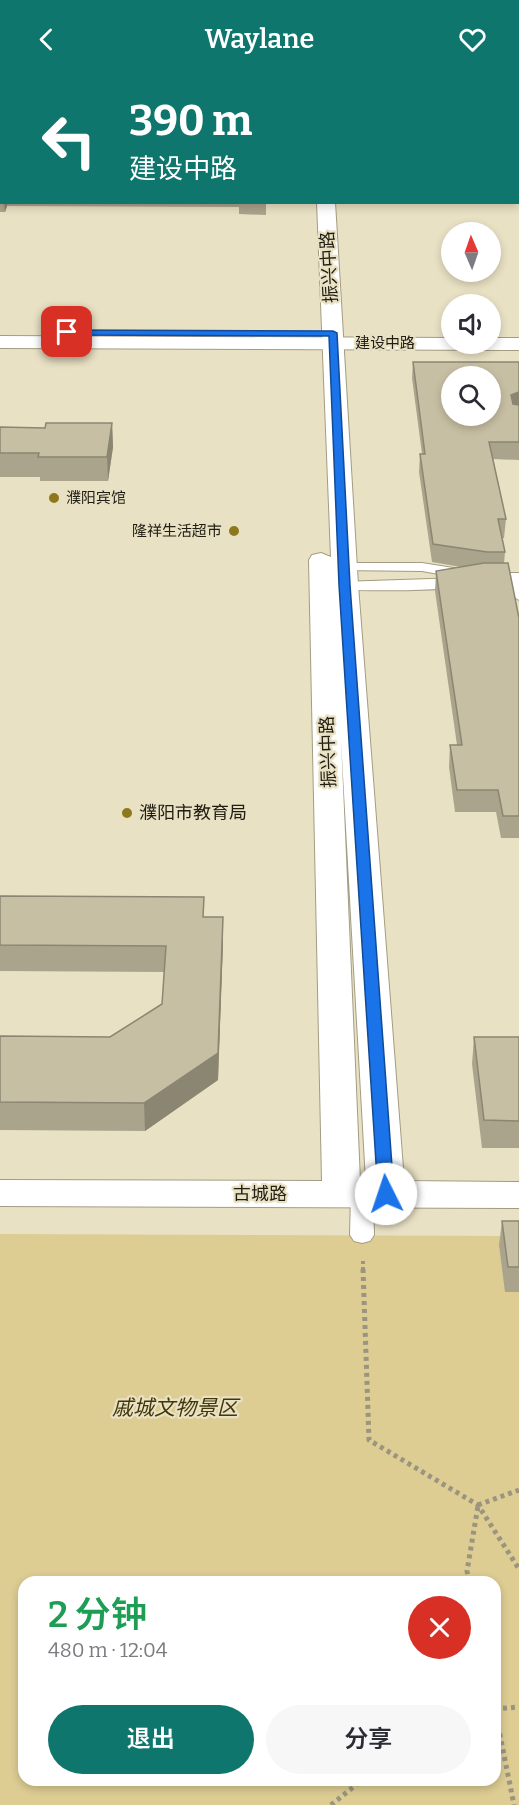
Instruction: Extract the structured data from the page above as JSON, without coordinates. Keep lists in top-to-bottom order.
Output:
{
  "streets": {
    "street": ["振兴中路", "建设中路", "古城路"]
  },
  "crossings": [
    ["振兴中路", "建设中路"],
    ["振兴中路", "古城路"]
  ],
  "parks": ["戚城文物景区"],
  "places": ["濮阳宾馆", "隆祥生活超市", "濮阳市教育局"],
  "north": "top",
  "page": {
    "header": "Waylane",
    "turn": ["390 m", "建设中路"],
    "heading": ["2 分钟", "480 m · 12:04"],
    "buttons": ["退出", "分享"]
  }
}
